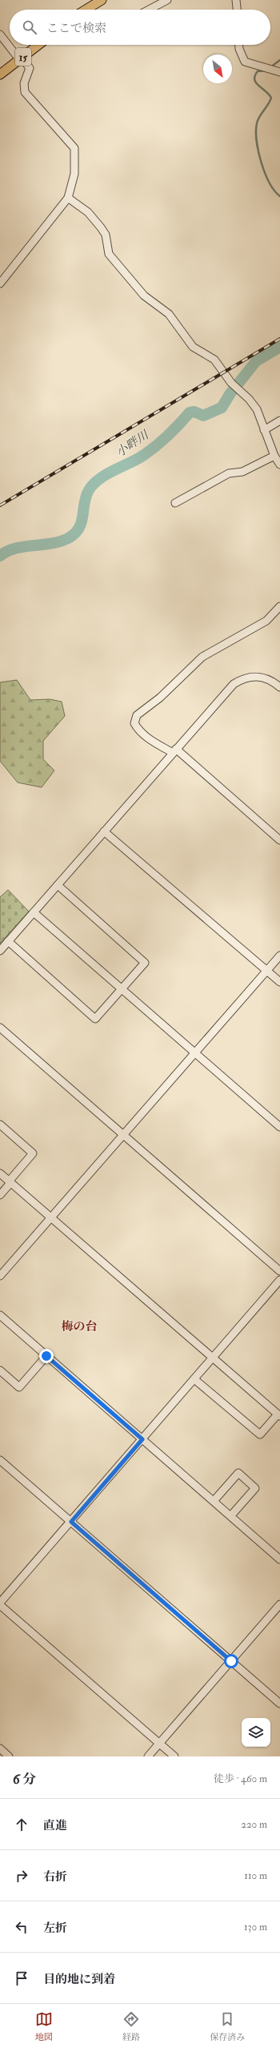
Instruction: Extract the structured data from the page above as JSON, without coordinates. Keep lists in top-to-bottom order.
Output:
{
  "streets": {
    "main road": ["15"]
  },
  "districts": ["梅の台"],
  "water": ["小畔川"],
  "north": "bottom right",
  "page": {
    "search": "ここで検索",
    "heading": ["6 分", "徒歩 · 460 m"],
    "list": [
      ["直進", "220 m"],
      ["右折", "110 m"],
      ["左折", "130 m"],
      "目的地に到着"
    ],
    "nav": ["地図", "経路", "保存済み"]
  }
}
